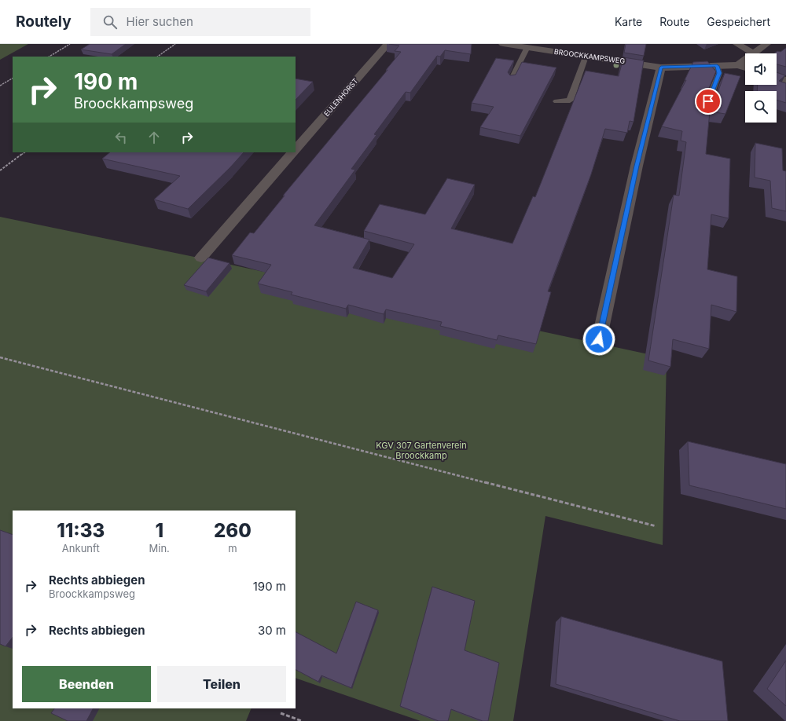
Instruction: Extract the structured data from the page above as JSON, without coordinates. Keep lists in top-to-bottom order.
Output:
{
  "streets": {
    "street": ["BROOCKKAMPSWEG", "EULENHORST"]
  },
  "parks": ["KGV 307 Gartenverein Broockkamp"],
  "page": {
    "header": "Routely",
    "search": "Hier suchen",
    "nav": ["Karte", "Route", "Gespeichert"],
    "turn": ["190 m", "Broockkampsweg"],
    "eta": [
      "11:33",
      "Ankunft",
      "1",
      "Min.",
      "260",
      "m"
    ],
    "list": [
      {
        "name": "Rechts abbiegen",
        "note": "Broockkampsweg",
        "value": "190 m"
      },
      {
        "name": "Rechts abbiegen",
        "value": "30 m"
      }
    ],
    "buttons": ["Beenden", "Teilen"]
  }
}
